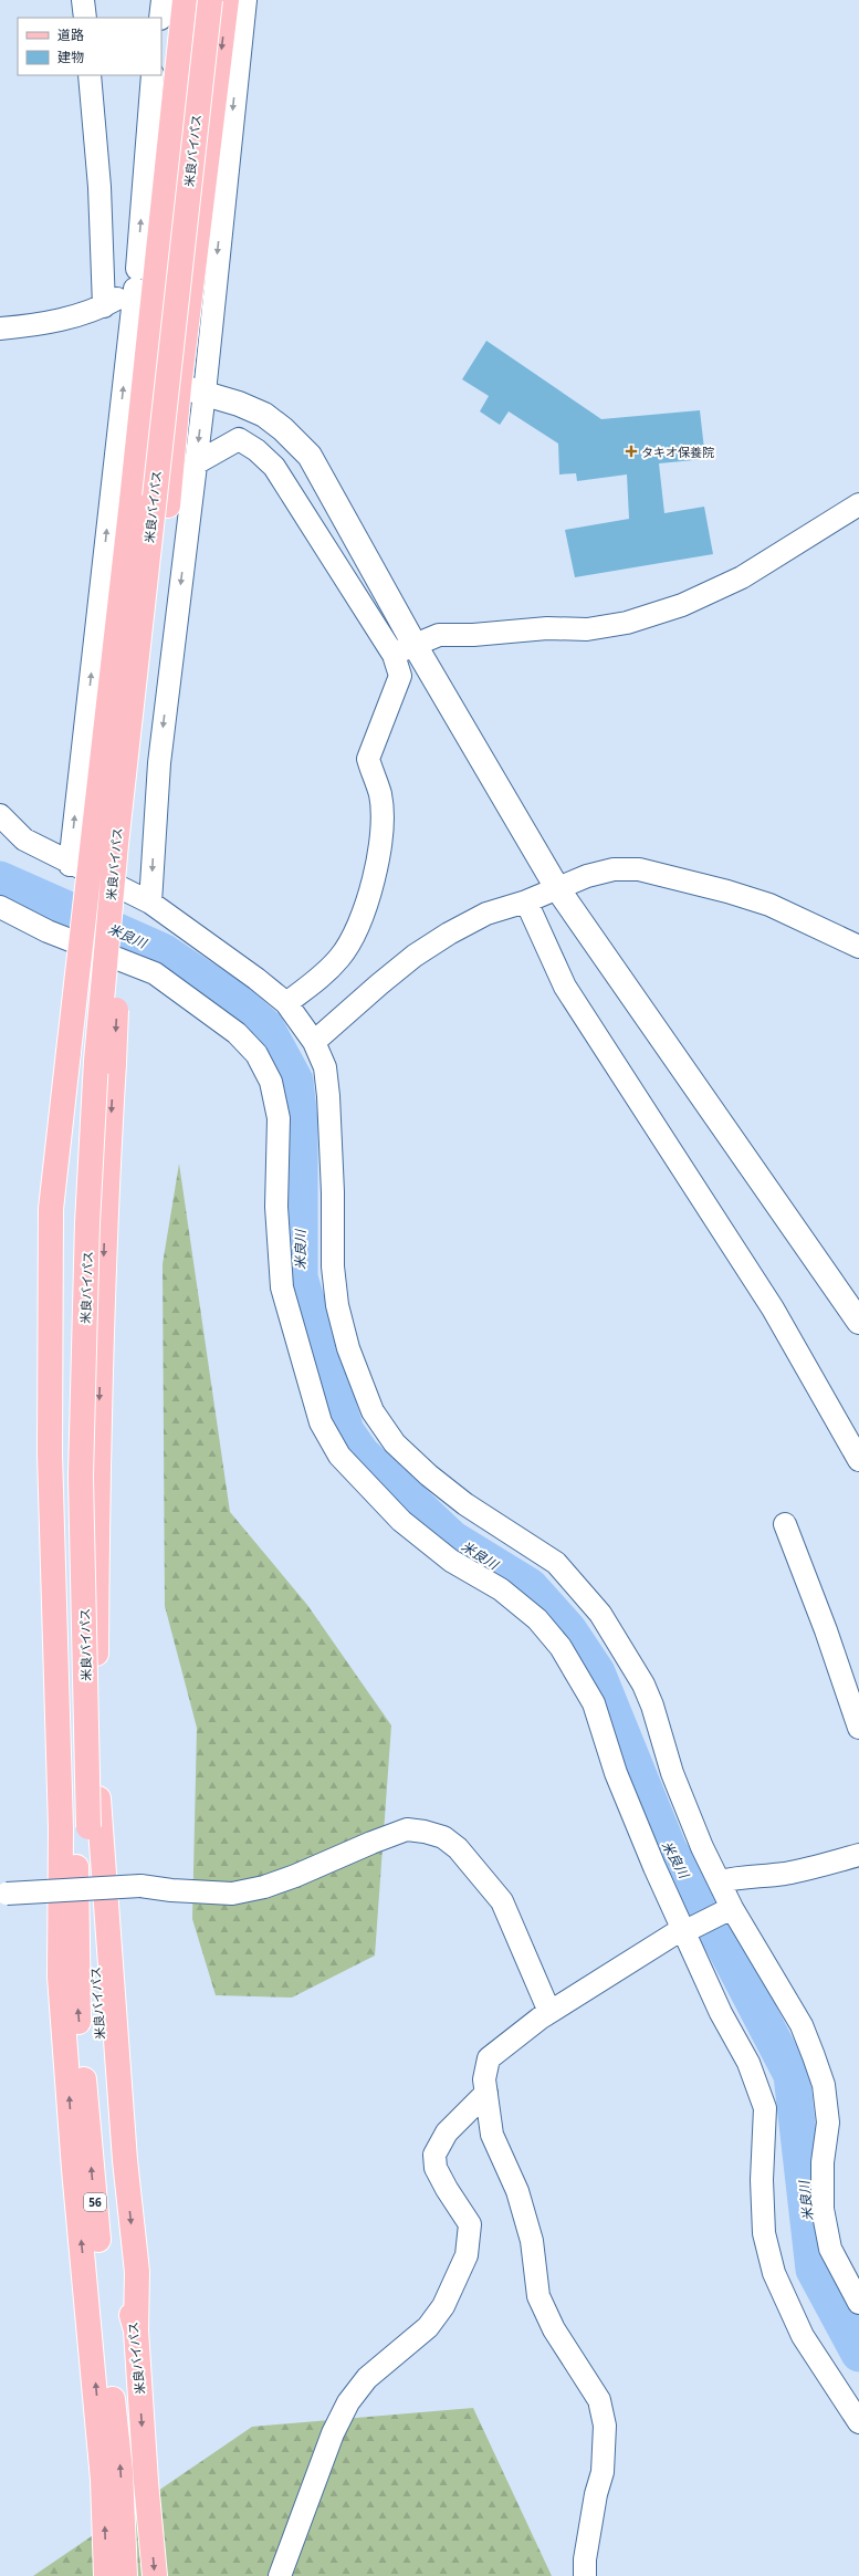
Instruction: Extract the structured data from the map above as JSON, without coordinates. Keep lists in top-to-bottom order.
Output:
{
  "streets": {
    "main road": ["米良バイパス", "56"]
  },
  "water": ["米良川"],
  "places": {
    "health": ["タキオ保養院"]
  },
  "legend": ["道路", "建物"]
}
